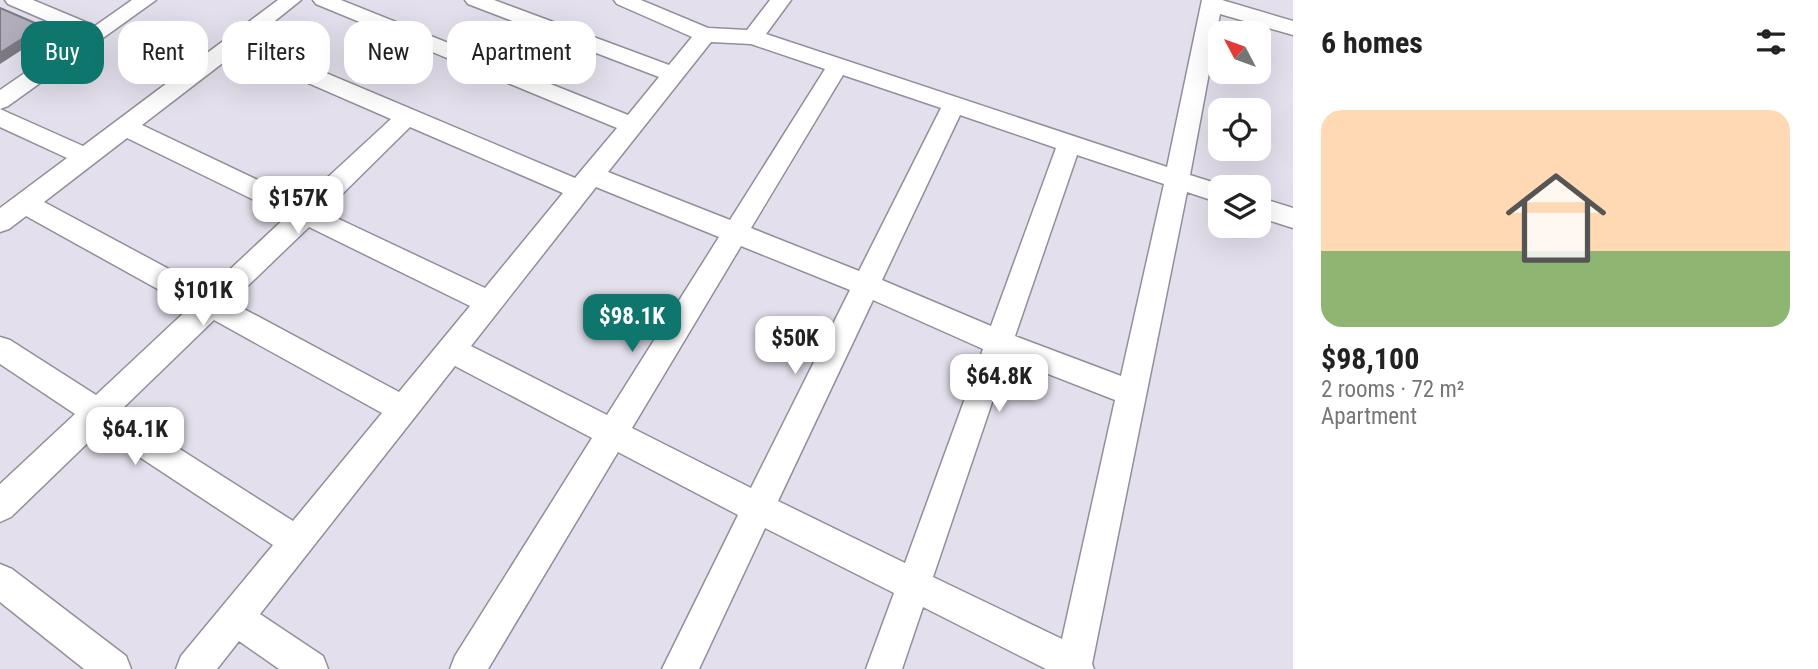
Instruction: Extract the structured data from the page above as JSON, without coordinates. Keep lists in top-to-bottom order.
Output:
{
  "north": "top left",
  "page": {
    "heading": "6 homes",
    "chip": [
      "Buy",
      "Rent",
      "Filters",
      "New",
      "Apartment"
    ],
    "list": [
      {
        "name": "$98,100",
        "note": "2 rooms · 72 m² · Apartment"
      }
    ],
    "price": [
      "$157K",
      "$101K",
      "$98.1K",
      "$50K",
      "$64.8K",
      "$64.1K"
    ]
  }
}
